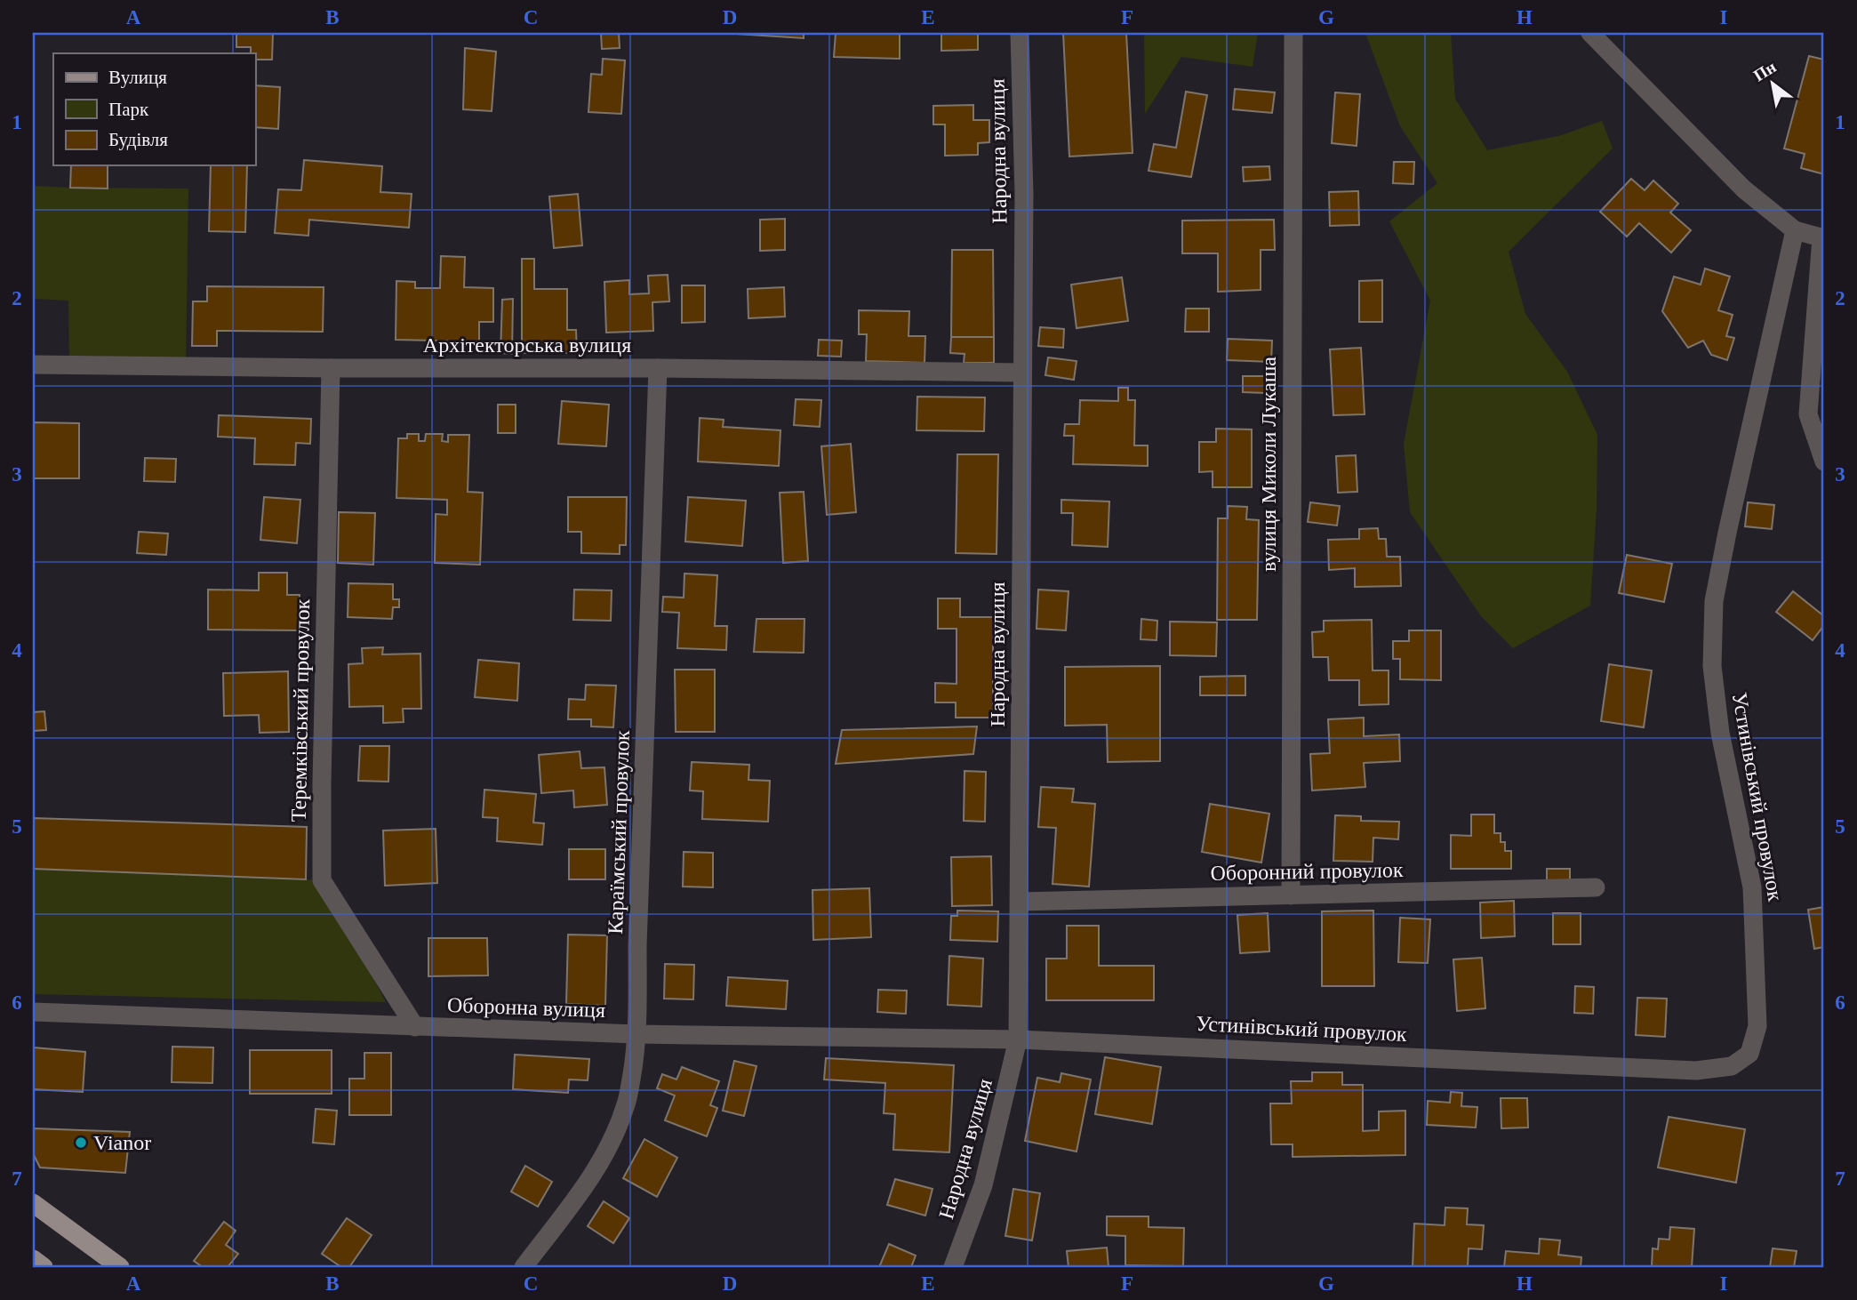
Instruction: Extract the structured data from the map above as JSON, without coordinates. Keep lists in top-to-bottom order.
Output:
{
  "streets": {
    "street": [
      "Народна вулиця",
      "Архітекторська вулиця",
      "вулиця Миколи Лукаша",
      "Теремківський провулок",
      "Устинівський провулок",
      "Караїмський провулок",
      "Оборонний провулок",
      "Оборонна вулиця"
    ]
  },
  "crossings": [
    ["Народна вулиця", "Архітекторська вулиця"],
    ["Народна вулиця", "Устинівський провулок"],
    ["Народна вулиця", "Оборонний провулок"],
    ["Народна вулиця", "Оборонна вулиця"],
    ["Архітекторська вулиця", "Теремківський провулок"],
    ["Архітекторська вулиця", "Караїмський провулок"],
    ["вулиця Миколи Лукаша", "Оборонний провулок"],
    ["Теремківський провулок", "Оборонна вулиця"],
    ["Устинівський провулок", "Оборонна вулиця"],
    ["Караїмський провулок", "Оборонна вулиця"]
  ],
  "places": ["Vianor"],
  "legend": ["Вулиця", "Парк", "Будівля"],
  "north": "top left",
  "grid": {
    "columns": [
      "A",
      "B",
      "C",
      "D",
      "E",
      "F",
      "G",
      "H",
      "I"
    ],
    "rows": [
      "1",
      "2",
      "3",
      "4",
      "5",
      "6",
      "7"
    ]
  }
}
